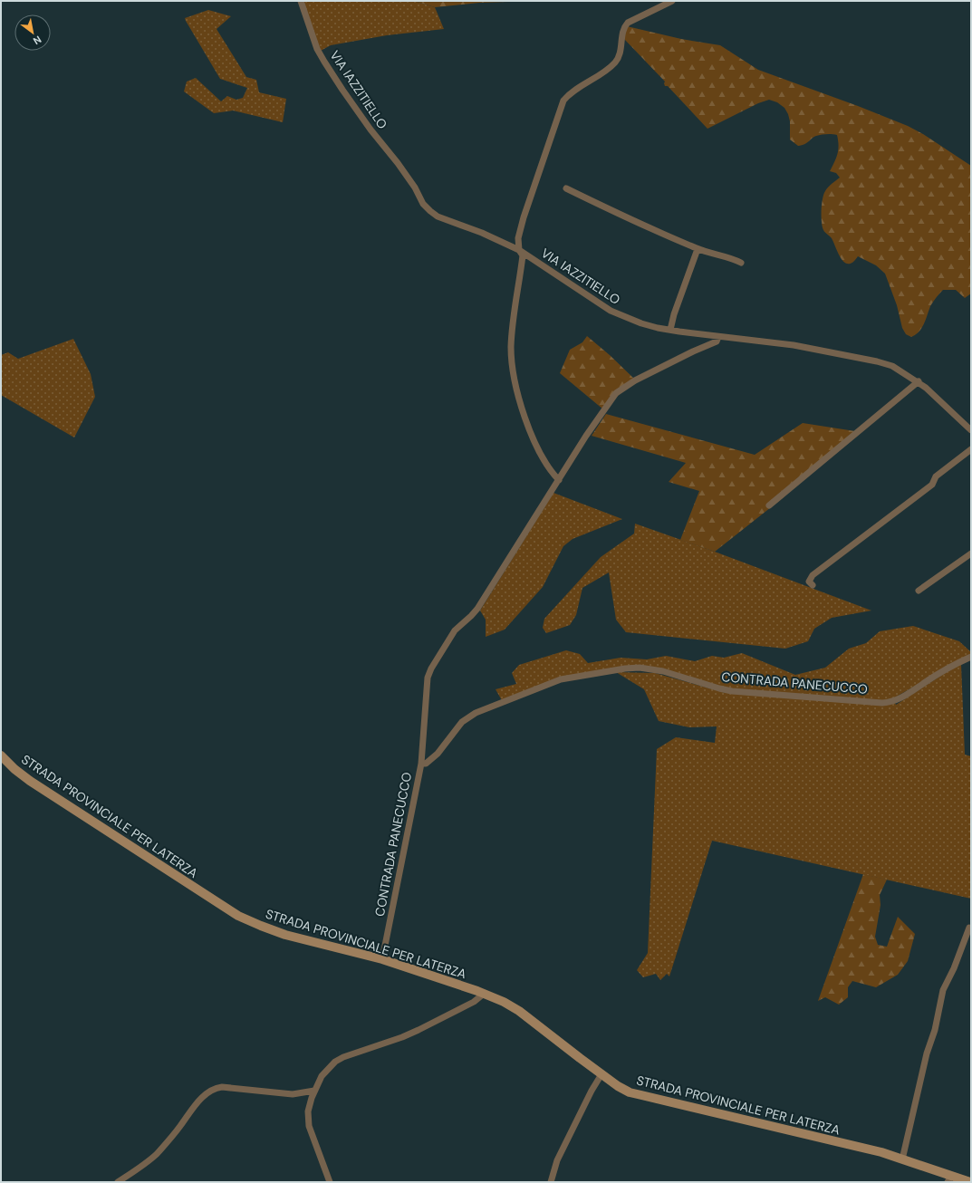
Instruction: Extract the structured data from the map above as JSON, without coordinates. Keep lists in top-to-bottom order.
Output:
{
  "streets": {
    "main road": ["STRADA PROVINCIALE PER LATERZA"],
    "street": ["VIA IAZZITIELLO", "CONTRADA PANECUCCO"]
  },
  "crossings": [
    ["CONTRADA PANECUCCO", "STRADA PROVINCIALE PER LATERZA"]
  ],
  "north": "bottom right"
}
